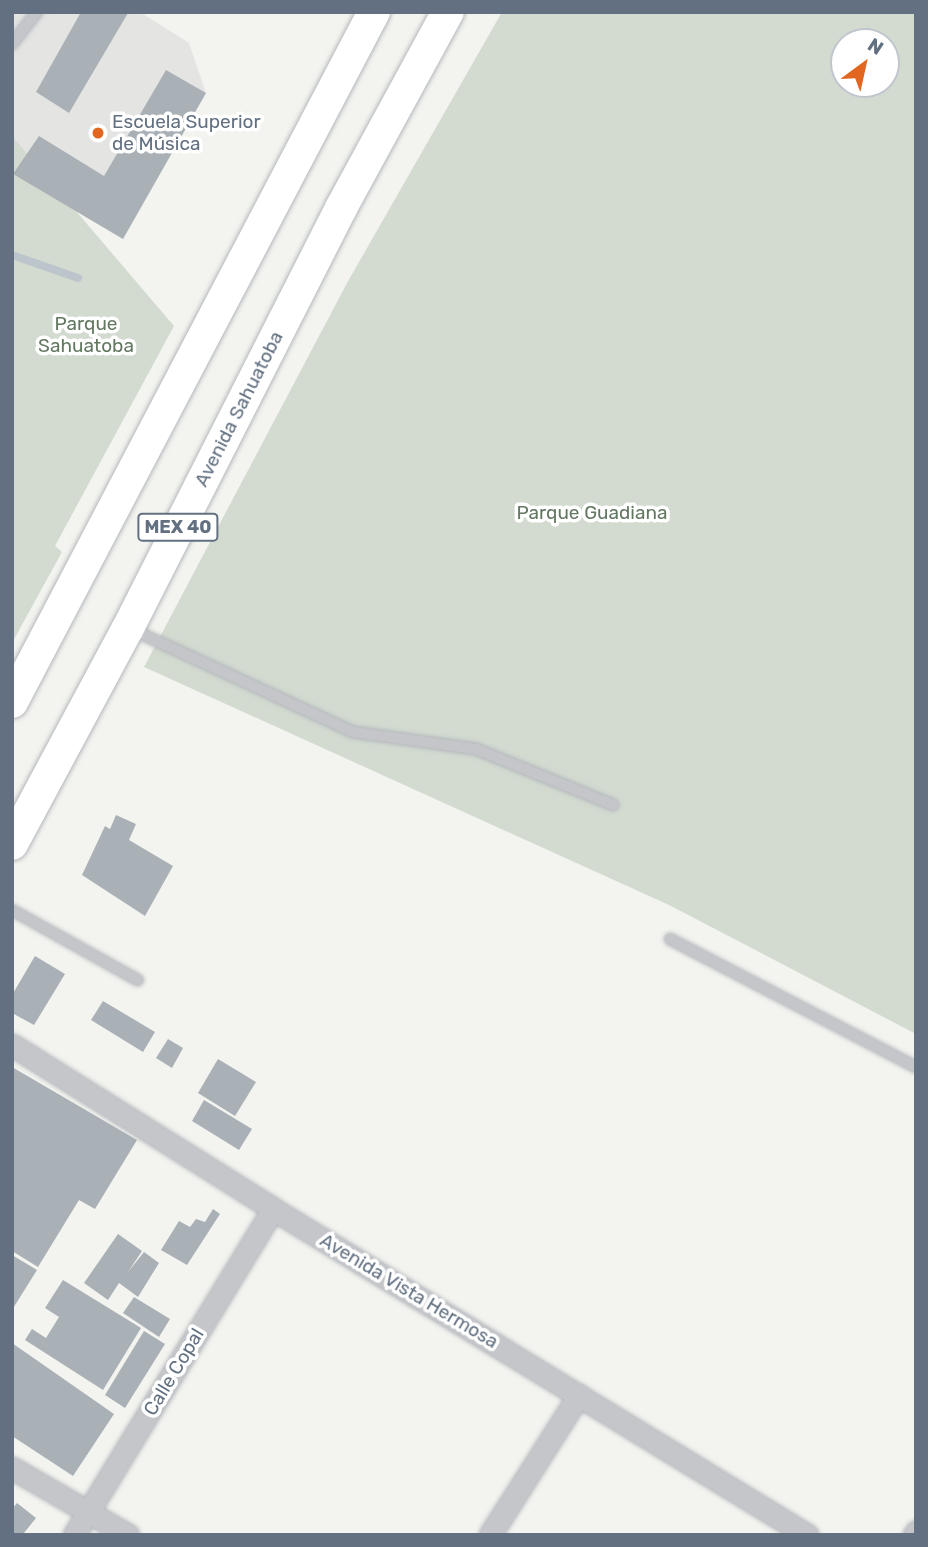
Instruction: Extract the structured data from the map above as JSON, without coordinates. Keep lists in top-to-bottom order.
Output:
{
  "streets": {
    "main road": ["Avenida Sahuatoba", "MEX 40"],
    "street": ["Avenida Vista Hermosa", "Calle Copal"]
  },
  "crossings": [
    ["Avenida Vista Hermosa", "Calle Copal"]
  ],
  "parks": ["Parque Sahuatoba", "Parque Guadiana"],
  "places": ["Escuela Superior de Música"],
  "north": "top right"
}
